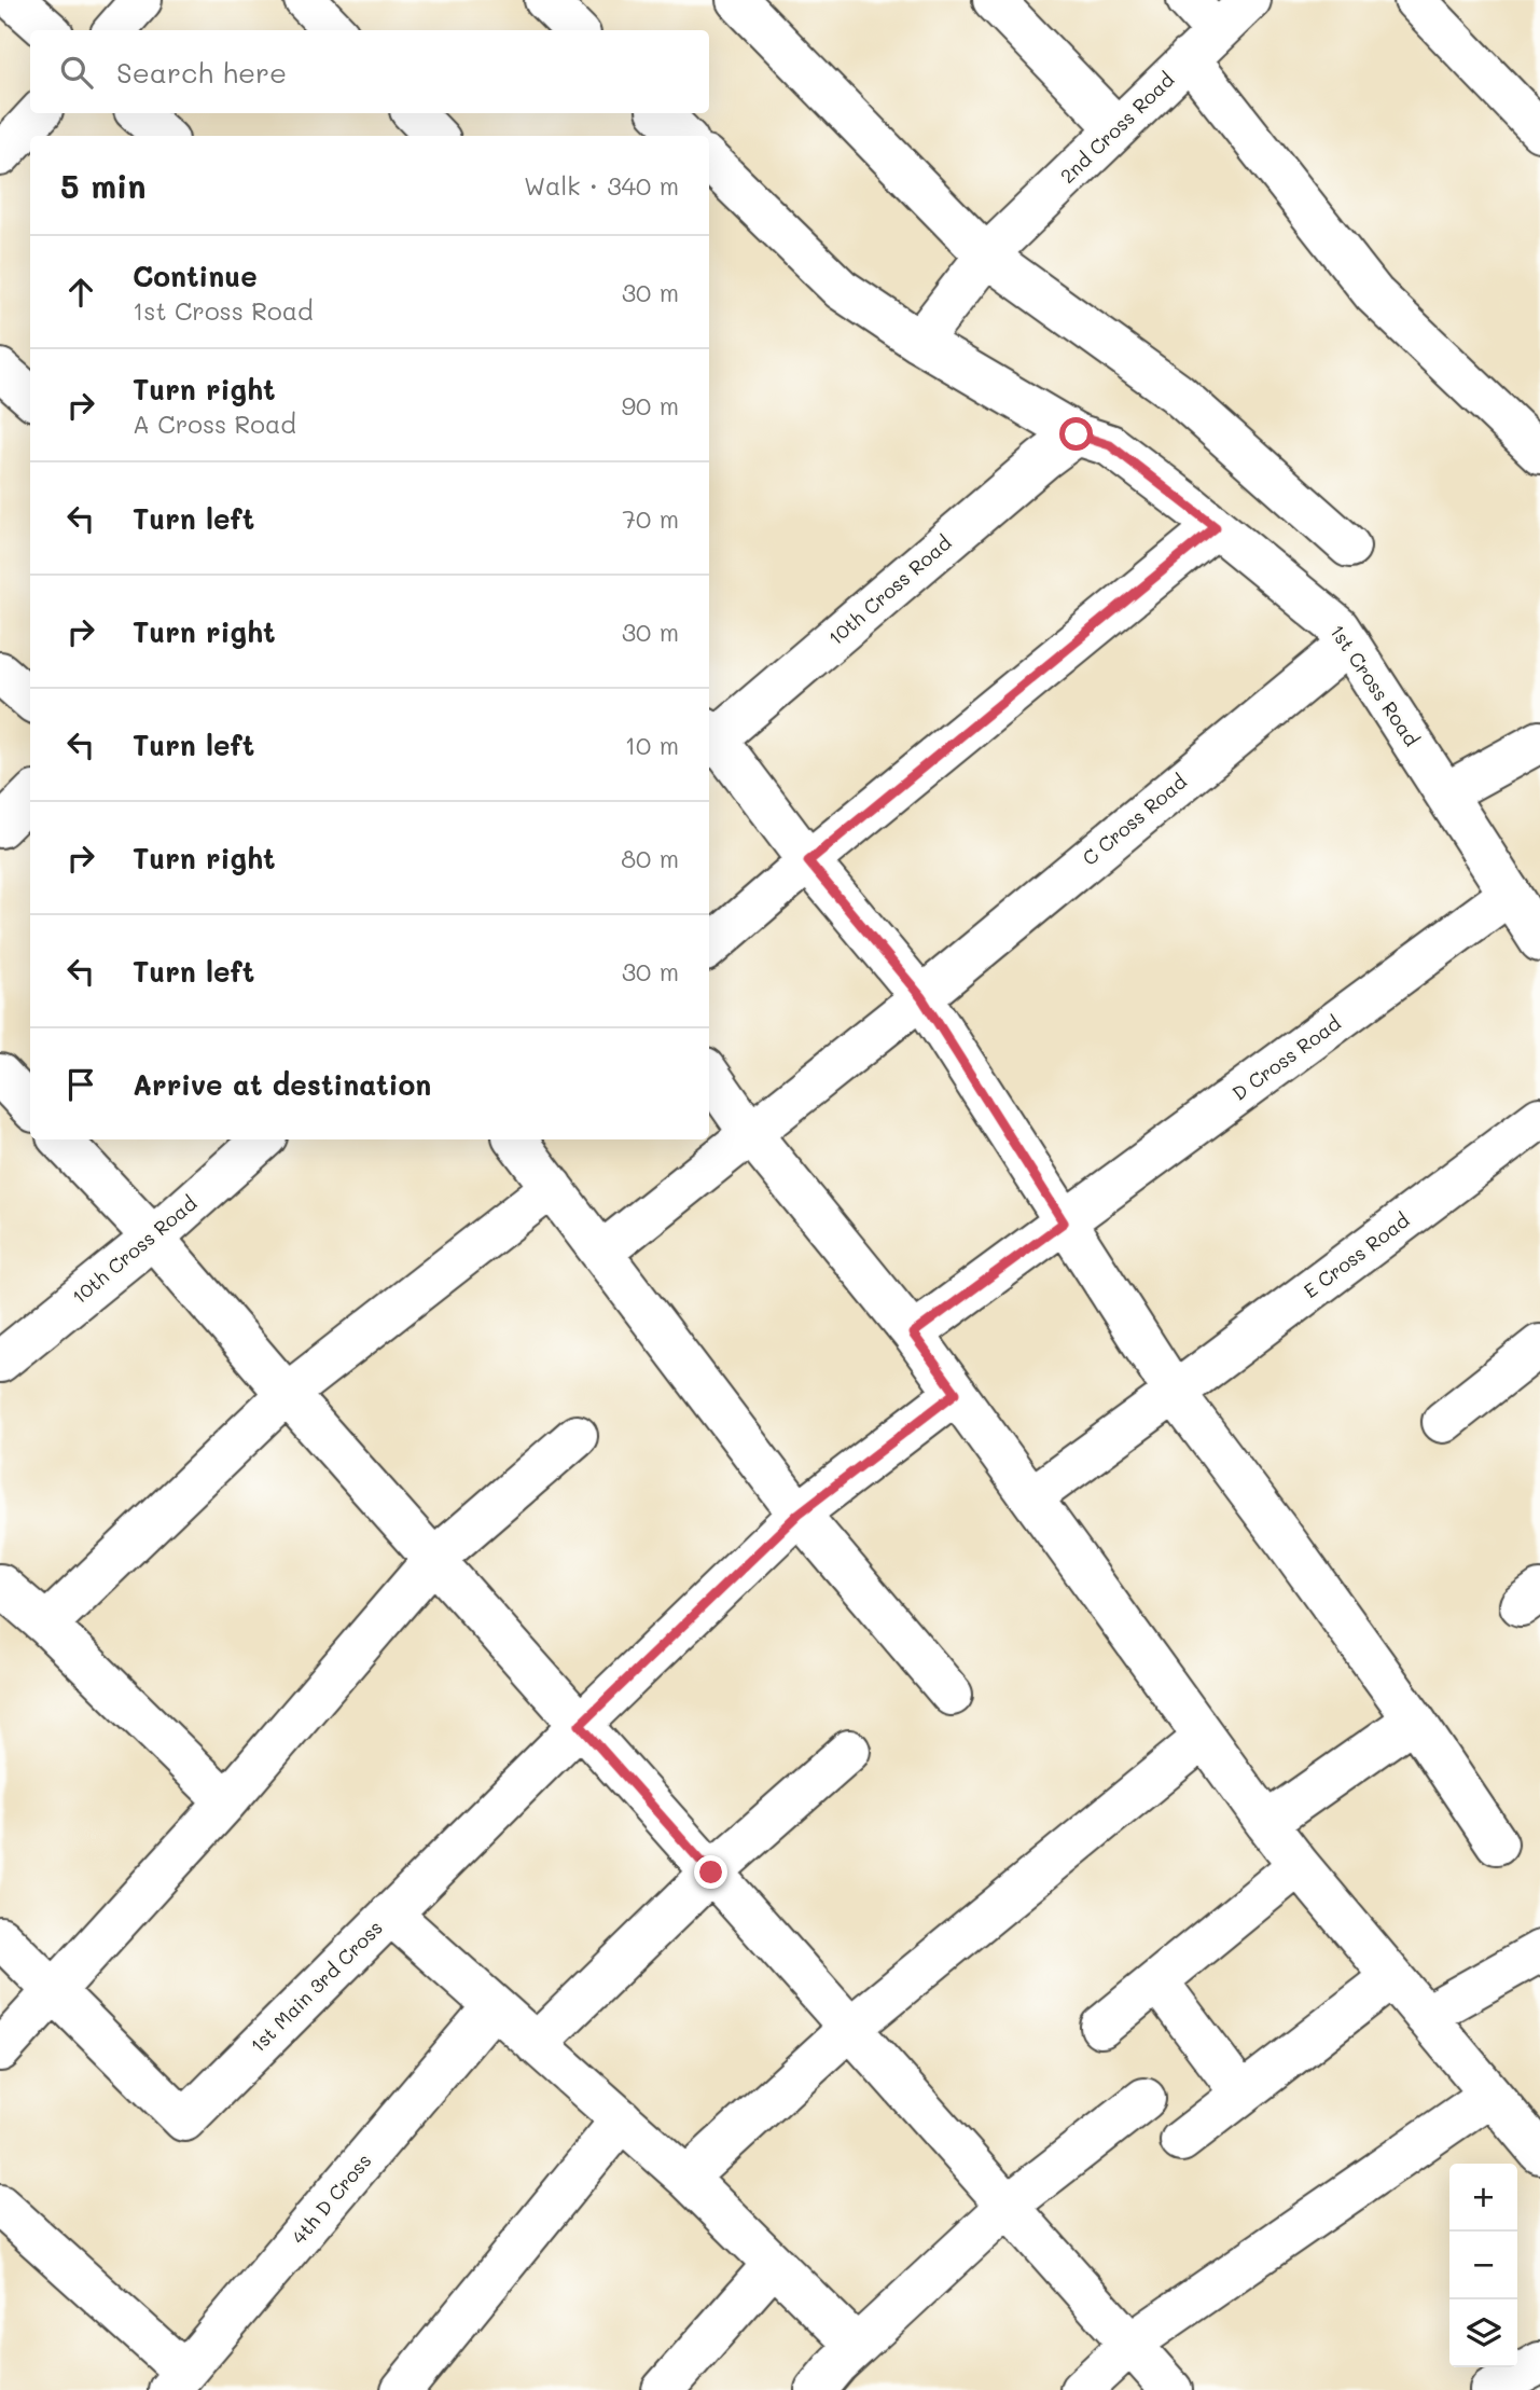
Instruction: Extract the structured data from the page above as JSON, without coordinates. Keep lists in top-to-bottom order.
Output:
{
  "streets": {
    "street": [
      "2nd Cross Road",
      "10th Cross Road",
      "1st Cross Road",
      "C Cross Road",
      "D Cross Road",
      "E Cross Road",
      "1st Main 3rd Cross",
      "4th D Cross"
    ]
  },
  "crossings": [
    ["2nd Cross Road", "1st Cross Road"],
    ["10th Cross Road", "1st Cross Road"],
    ["1st Cross Road", "C Cross Road"],
    ["1st Cross Road", "D Cross Road"]
  ],
  "page": {
    "search": "Search here",
    "heading": ["5 min", "Walk · 340 m"],
    "list": [
      ["Continue", "1st Cross Road", "30 m"],
      ["Turn right", "A Cross Road", "90 m"],
      ["Turn left", "70 m"],
      ["Turn right", "30 m"],
      ["Turn left", "10 m"],
      ["Turn right", "80 m"],
      ["Turn left", "30 m"],
      "Arrive at destination"
    ],
    "map_buttons": ["+", "−"]
  }
}
